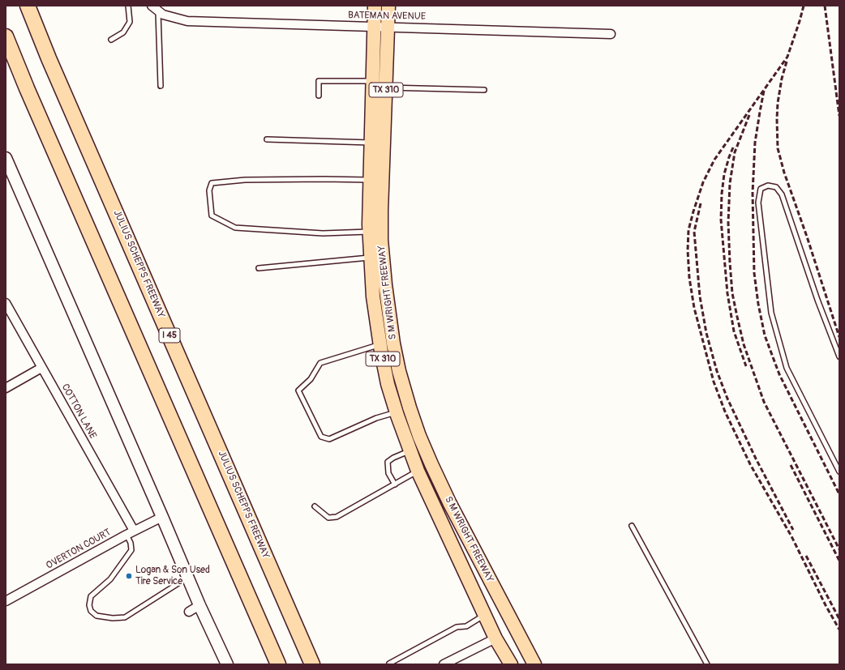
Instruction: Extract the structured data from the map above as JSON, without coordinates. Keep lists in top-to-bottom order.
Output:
{
  "streets": {
    "highway": ["JULIUS SCHEPPS FREEWAY", "I 45"],
    "main road": ["TX 310", "S M WRIGHT FREEWAY"],
    "street": ["BATEMAN AVENUE", "COTTON LANE", "OVERTON COURT"]
  },
  "crossings": [
    ["BATEMAN AVENUE", "S M WRIGHT FREEWAY"],
    ["COTTON LANE", "OVERTON COURT"]
  ],
  "places": ["Logan & Son Used Tire Service"]
}
